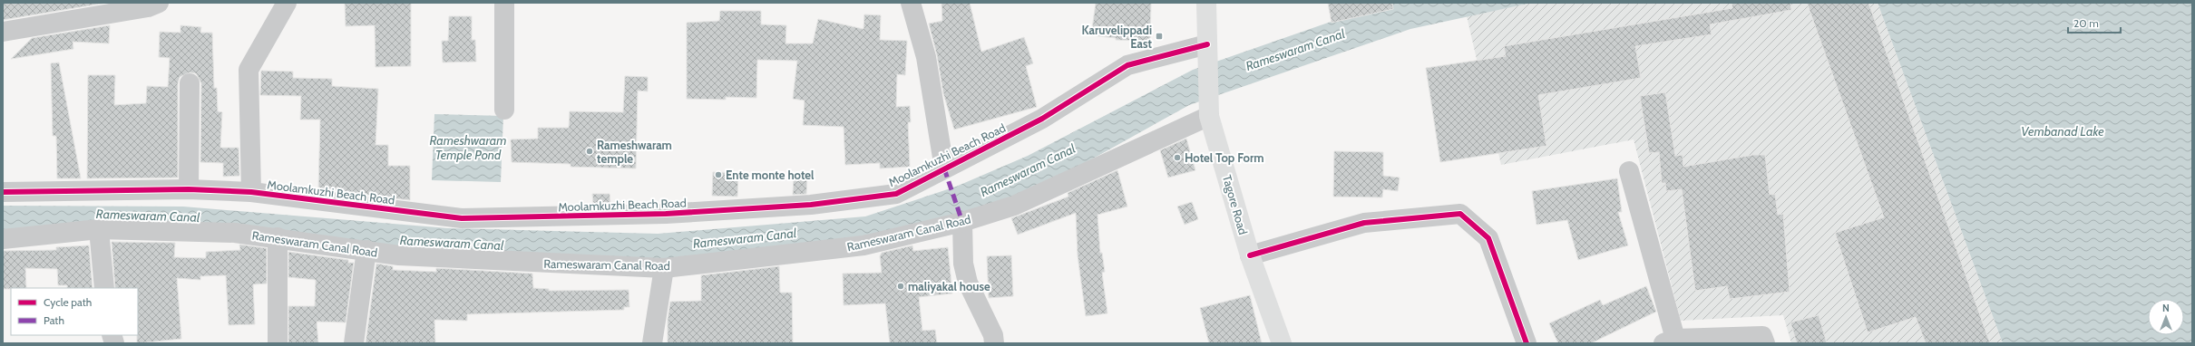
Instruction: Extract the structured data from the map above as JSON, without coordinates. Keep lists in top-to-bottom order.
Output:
{
  "streets": {
    "main road": ["Tagore Road"],
    "street": ["Moolamkuzhi Beach Road", "Rameswaram Canal Road"]
  },
  "crossings": [
    ["Moolamkuzhi Beach Road", "Tagore Road"],
    ["Tagore Road", "Rameswaram Canal Road"]
  ],
  "water": ["Rameswaram Canal", "Vembanad Lake", "Rameshwaram Temple Pond"],
  "places": {
    "transit": ["Karuvelippadi East"],
    "other": [
      "Rameshwaram temple",
      "Hotel Top Form",
      "Ente monte hotel",
      "maliyakal house"
    ]
  },
  "legend": ["Cycle path", "Path"],
  "scale_bar": "20 m",
  "north": "top"
}
